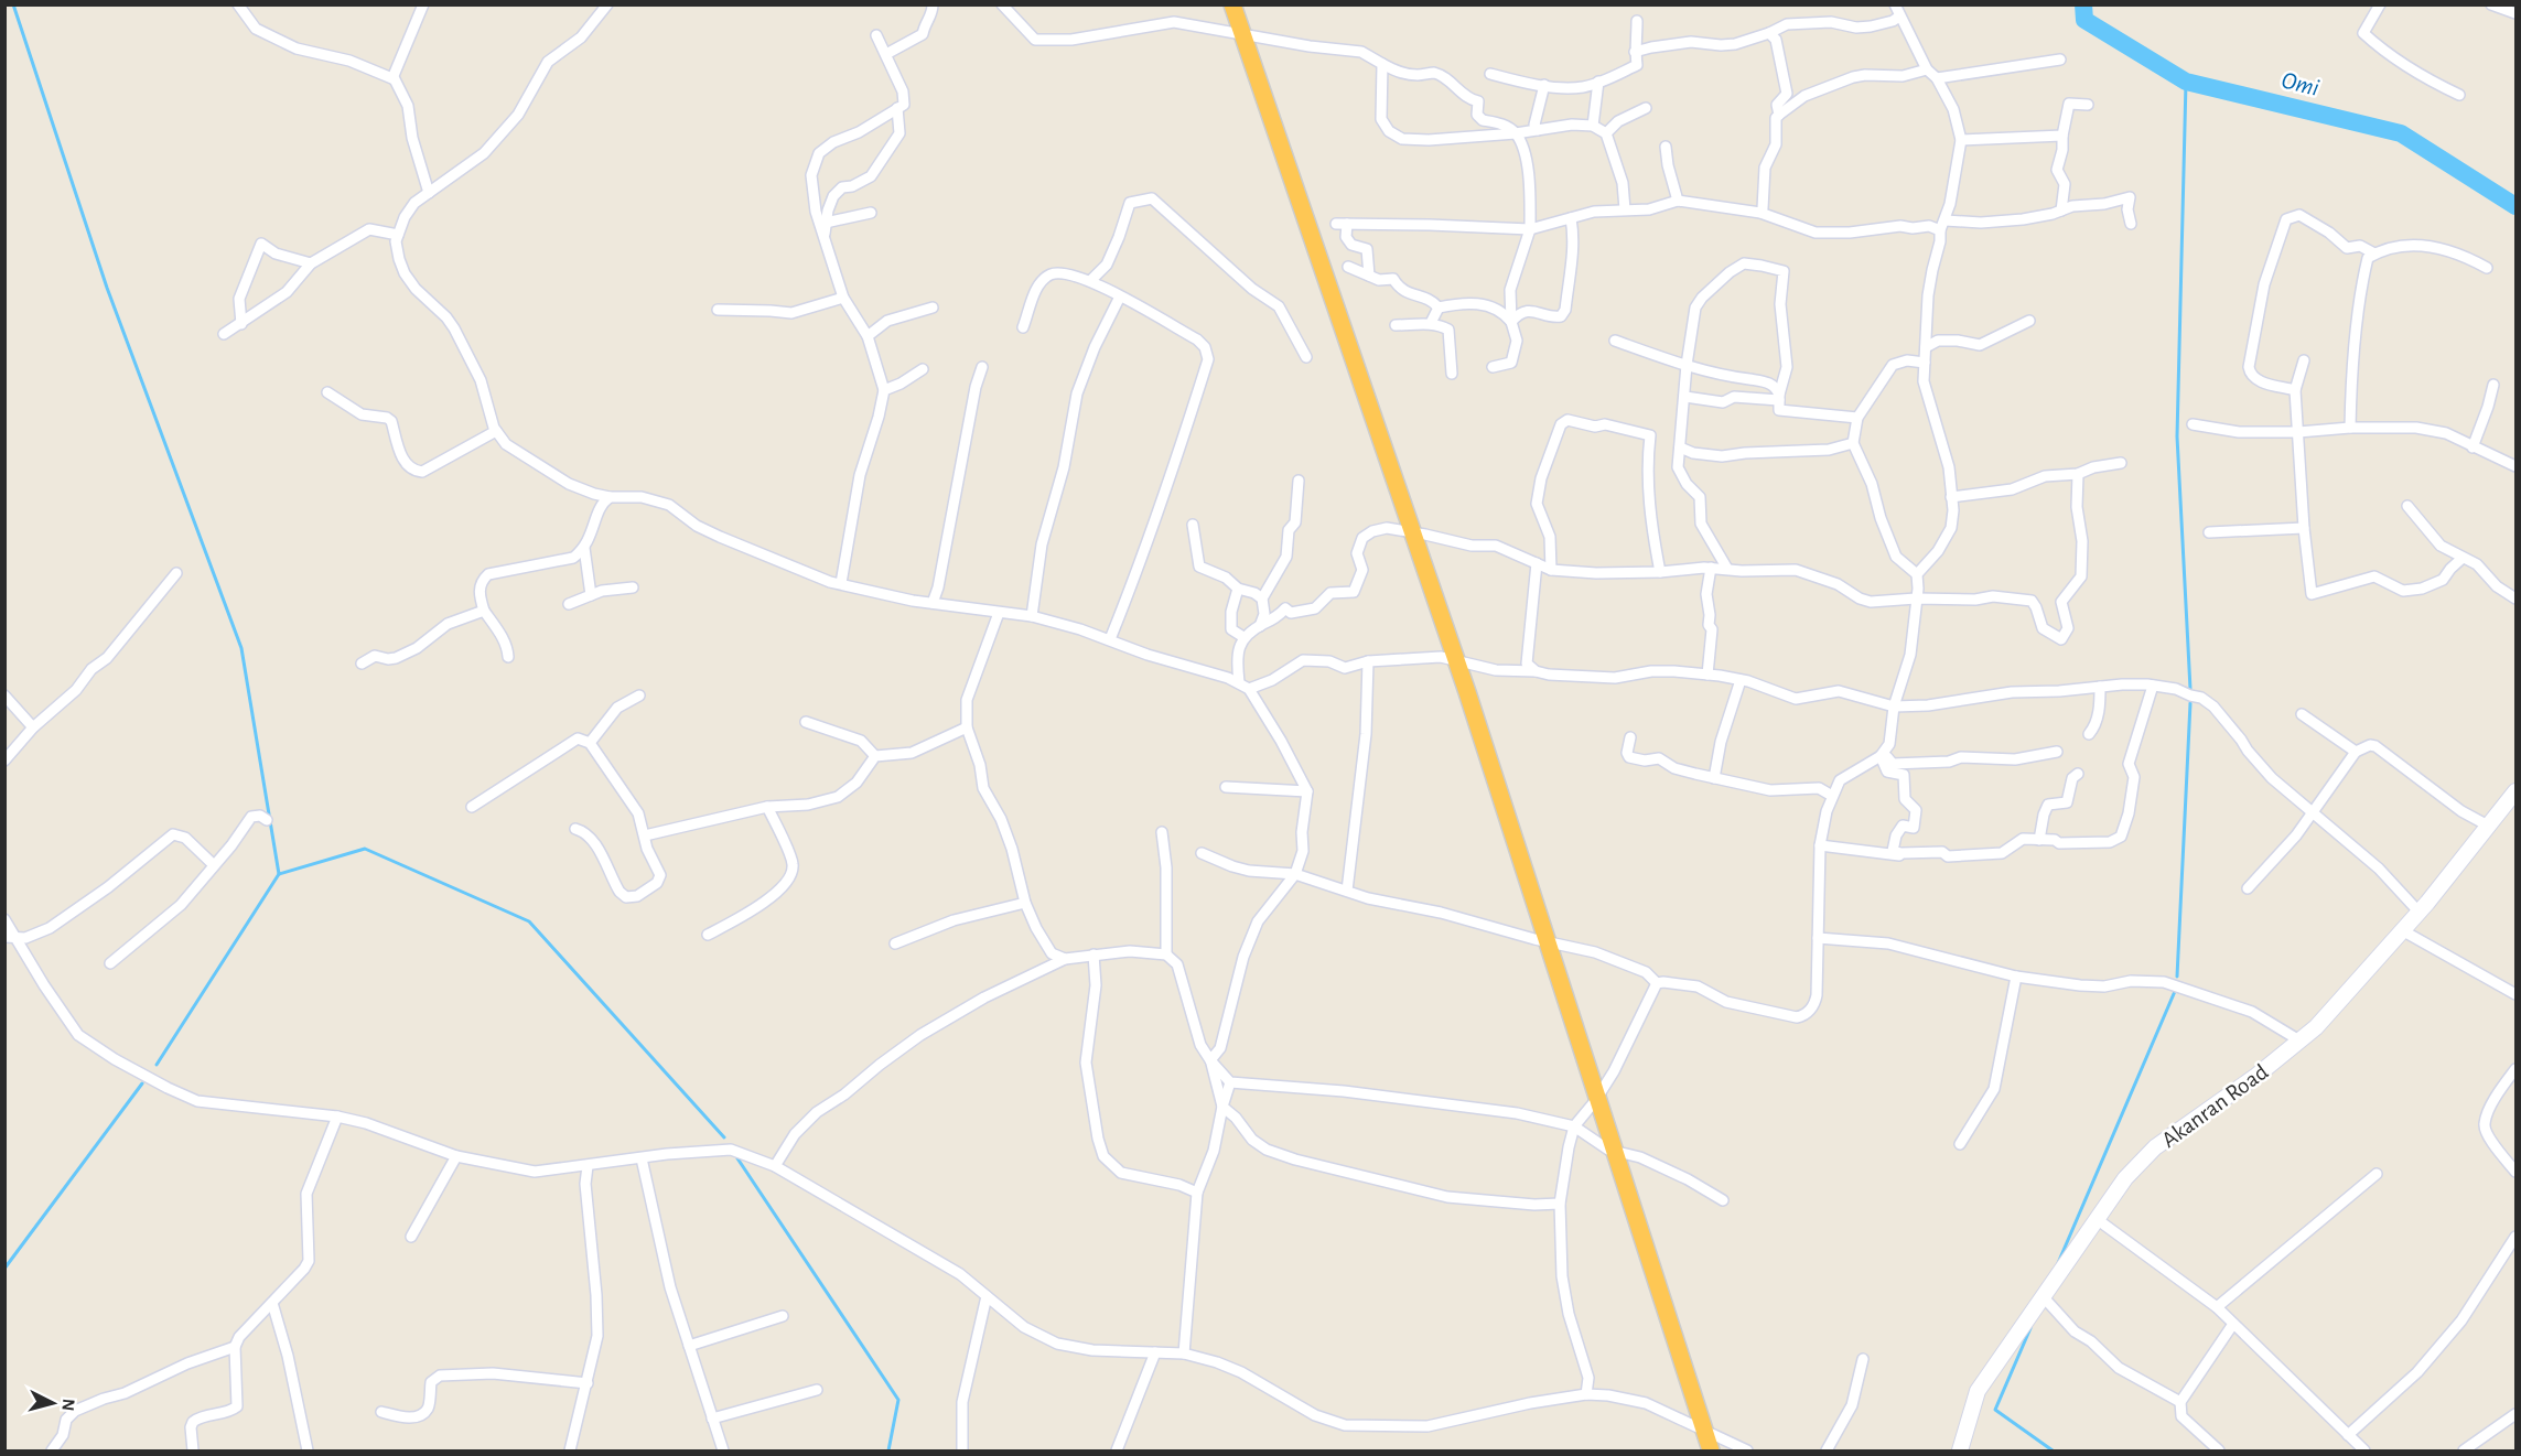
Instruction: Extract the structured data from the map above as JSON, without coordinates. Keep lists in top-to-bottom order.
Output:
{
  "streets": {
    "main road": ["Akanran Road"]
  },
  "water": ["Omi"],
  "north": "right"
}
